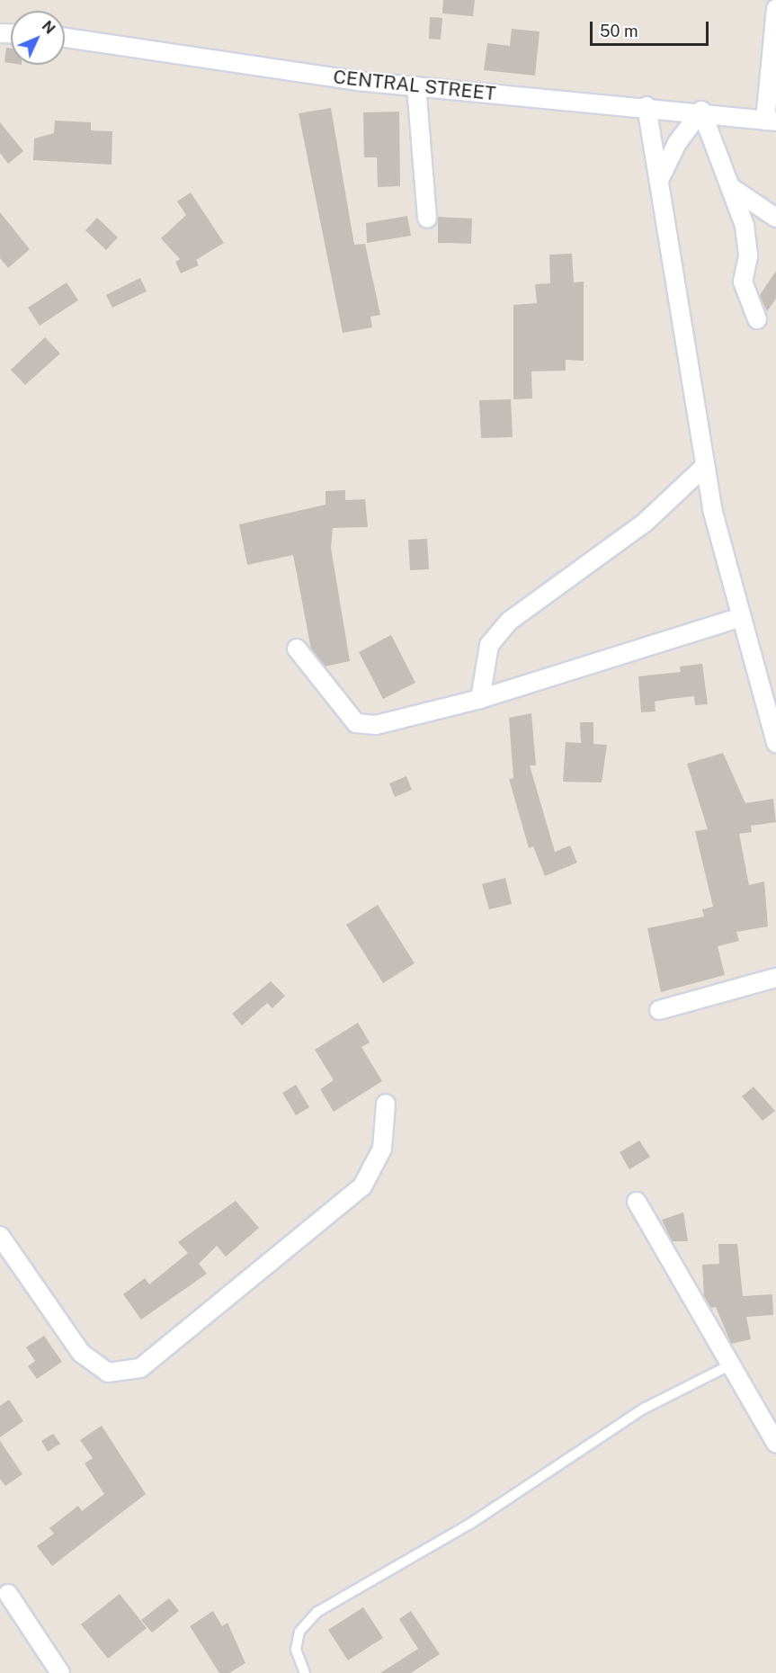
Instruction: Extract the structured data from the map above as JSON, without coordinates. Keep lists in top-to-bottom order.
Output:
{
  "streets": {
    "street": ["CENTRAL STREET"]
  },
  "scale_bar": "50 m",
  "north": "top right"
}
